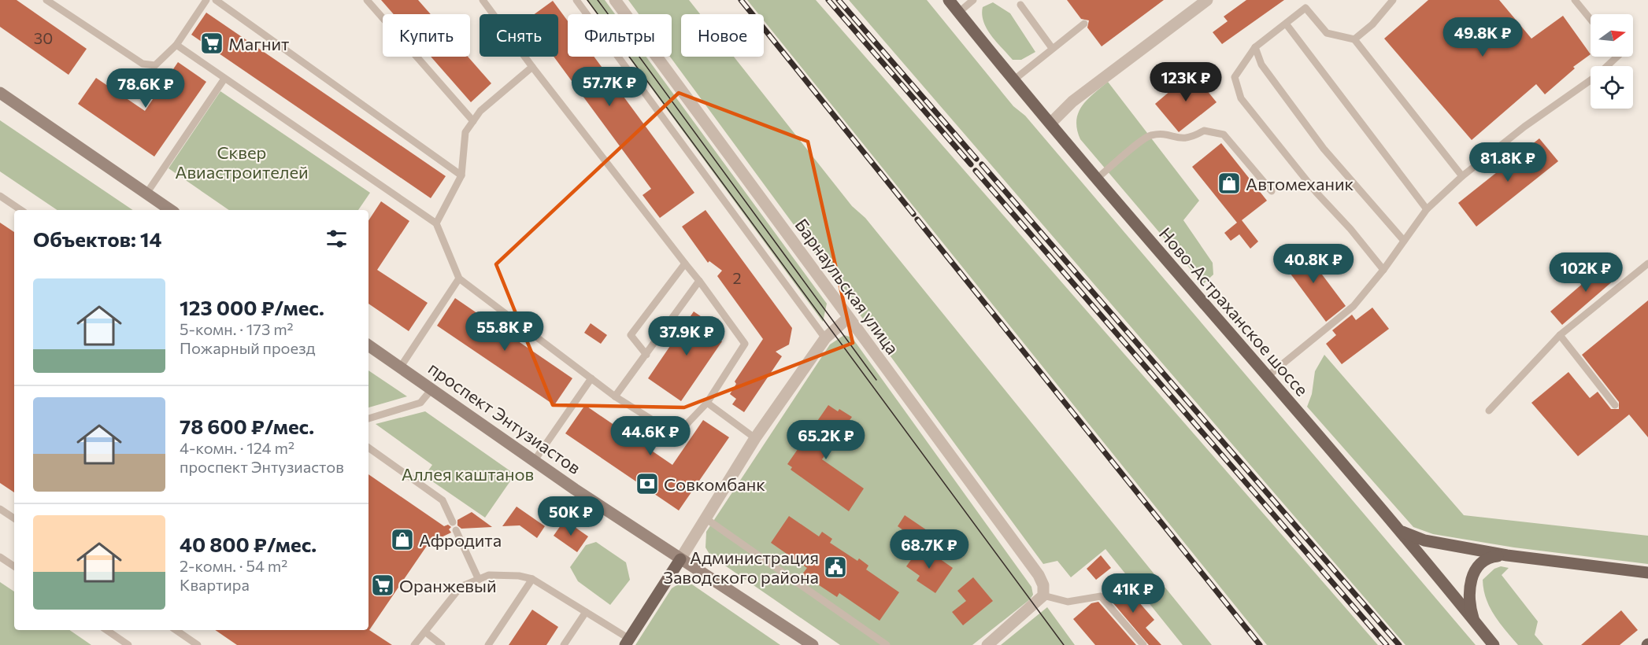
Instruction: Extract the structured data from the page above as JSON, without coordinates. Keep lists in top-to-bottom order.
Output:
{
  "streets": {
    "main road": ["Ново-Астраханское шоссе", "проспект Энтузиастов"],
    "street": ["Барнаульская улица"]
  },
  "parks": ["Сквер Авиастроителей", "Аллея каштанов"],
  "places": {
    "supermarket": ["Магнит", "Оранжевый"],
    "shop": ["Автомеханик", "Афродита"],
    "bank": ["Совкомбанк"],
    "public building": ["Администрация Заводского района"]
  },
  "house_numbers": ["30", "2"],
  "north": "right",
  "page": {
    "chip": [
      "Купить",
      "Снять",
      "Фильтры",
      "Новое"
    ],
    "price": [
      "49.8K ₽",
      "123K ₽",
      "57.7K ₽",
      "78.6K ₽",
      "81.8K ₽",
      "40.8K ₽",
      "102K ₽",
      "55.8K ₽",
      "37.9K ₽",
      "44.6K ₽",
      "65.2K ₽",
      "50K ₽",
      "68.7K ₽",
      "41K ₽"
    ],
    "heading": "Объектов: 14",
    "list": [
      {
        "name": "123 000 ₽/мес.",
        "note": "5-комн. · 173 m² · Пожарный проезд"
      },
      {
        "name": "78 600 ₽/мес.",
        "note": "4-комн. · 124 m² · проспект Энтузиастов"
      },
      {
        "name": "40 800 ₽/мес.",
        "note": "2-комн. · 54 m² · Квартира"
      }
    ]
  }
}
